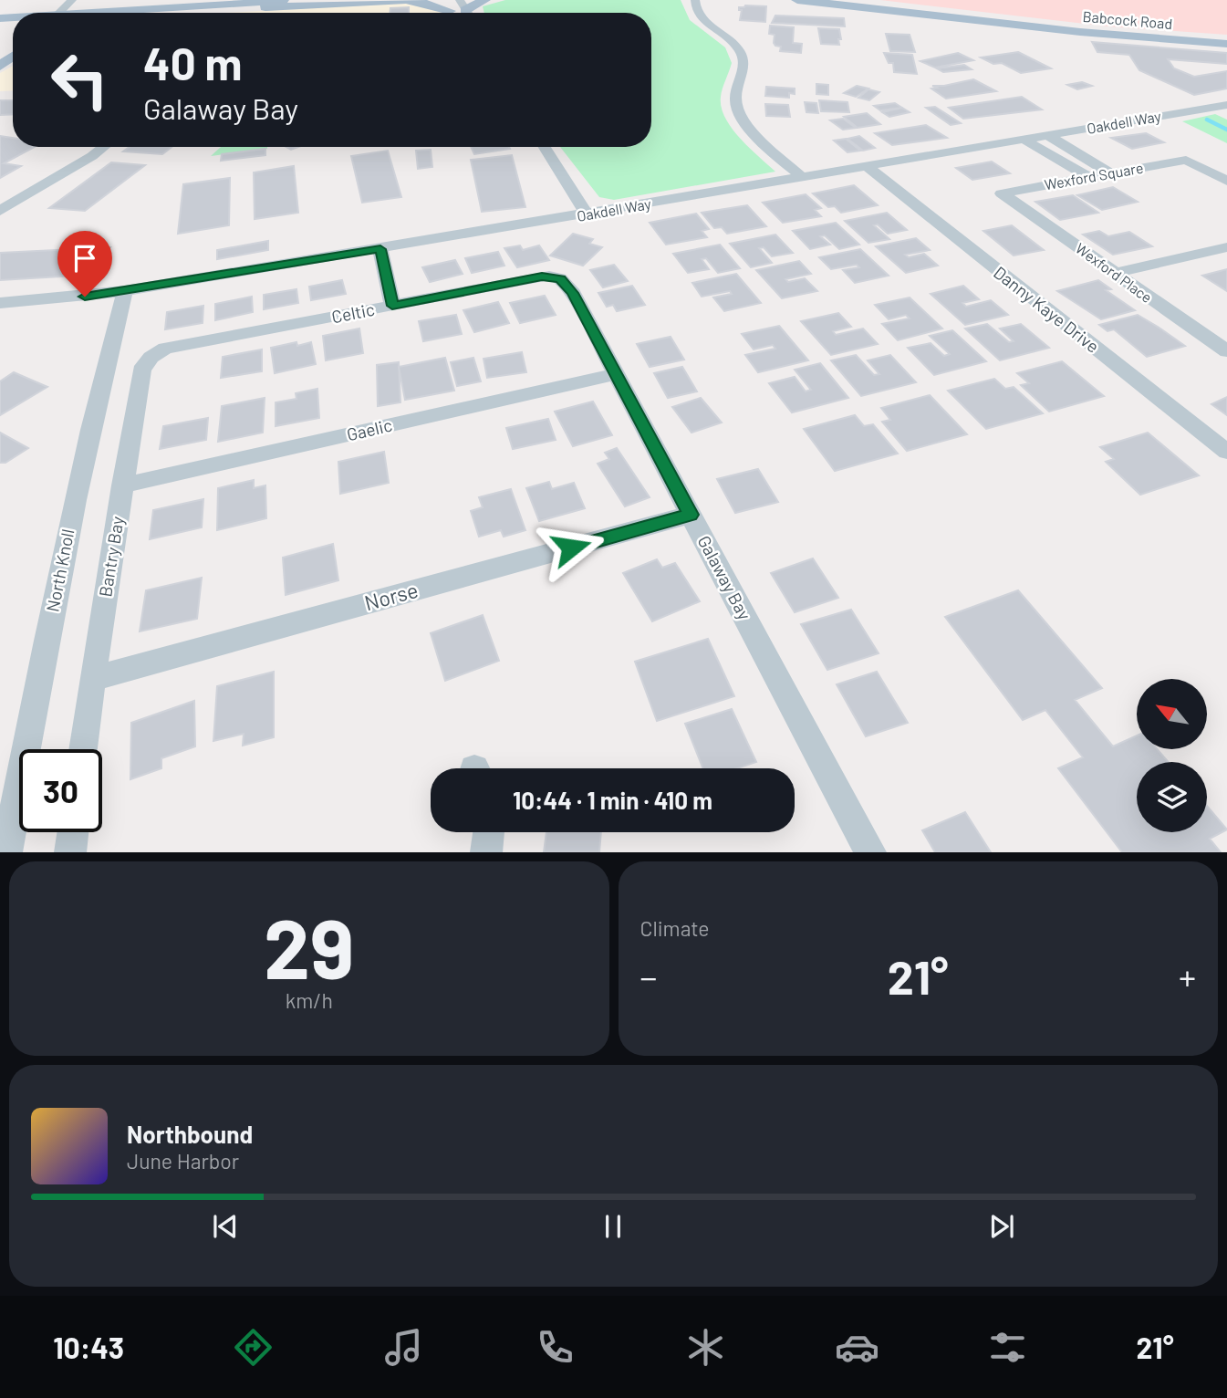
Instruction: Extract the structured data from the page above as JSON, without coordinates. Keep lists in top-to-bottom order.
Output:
{
  "streets": {
    "main road": ["Babcock Road"],
    "street": [
      "Oakdell Way",
      "Wexford Square",
      "Wexford Place",
      "Danny Kaye Drive",
      "Celtic",
      "Gaelic",
      "Bantry Bay",
      "North Knoll",
      "Galaway Bay",
      "Norse"
    ]
  },
  "crossings": [
    ["Oakdell Way", "Danny Kaye Drive"],
    ["Oakdell Way", "North Knoll"],
    ["Wexford Square", "Wexford Place"],
    ["Celtic", "Bantry Bay"],
    ["Celtic", "Galaway Bay"],
    ["Gaelic", "Bantry Bay"],
    ["Gaelic", "Galaway Bay"],
    ["Bantry Bay", "Norse"],
    ["Galaway Bay", "Norse"]
  ],
  "north": "top left",
  "page": {
    "turn": ["40 m", "Galaway Bay"],
    "limit": "30",
    "trip": "10:44 · 1 min · 410 m",
    "tile": [
      ["29", "km/h"],
      "Climate"
    ],
    "heat": ["−", "21°", "+"],
    "song": ["Northbound", "June Harbor"],
    "tabs": ["10:43", "21°"]
  }
}
